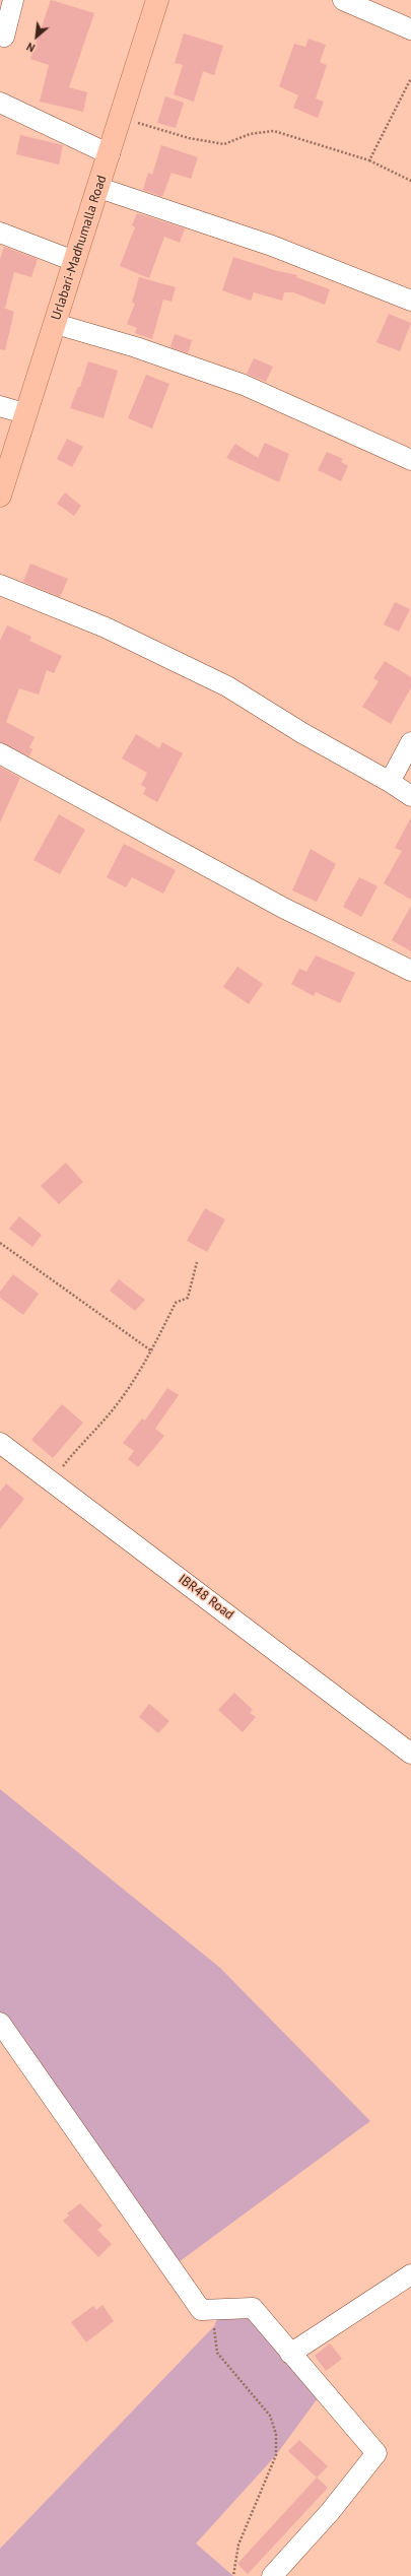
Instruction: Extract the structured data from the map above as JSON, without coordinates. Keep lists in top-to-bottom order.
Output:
{
  "streets": {
    "main road": ["Urlabari-Madhumalla Road"],
    "street": ["IBR48 Road"]
  },
  "north": "bottom left"
}
